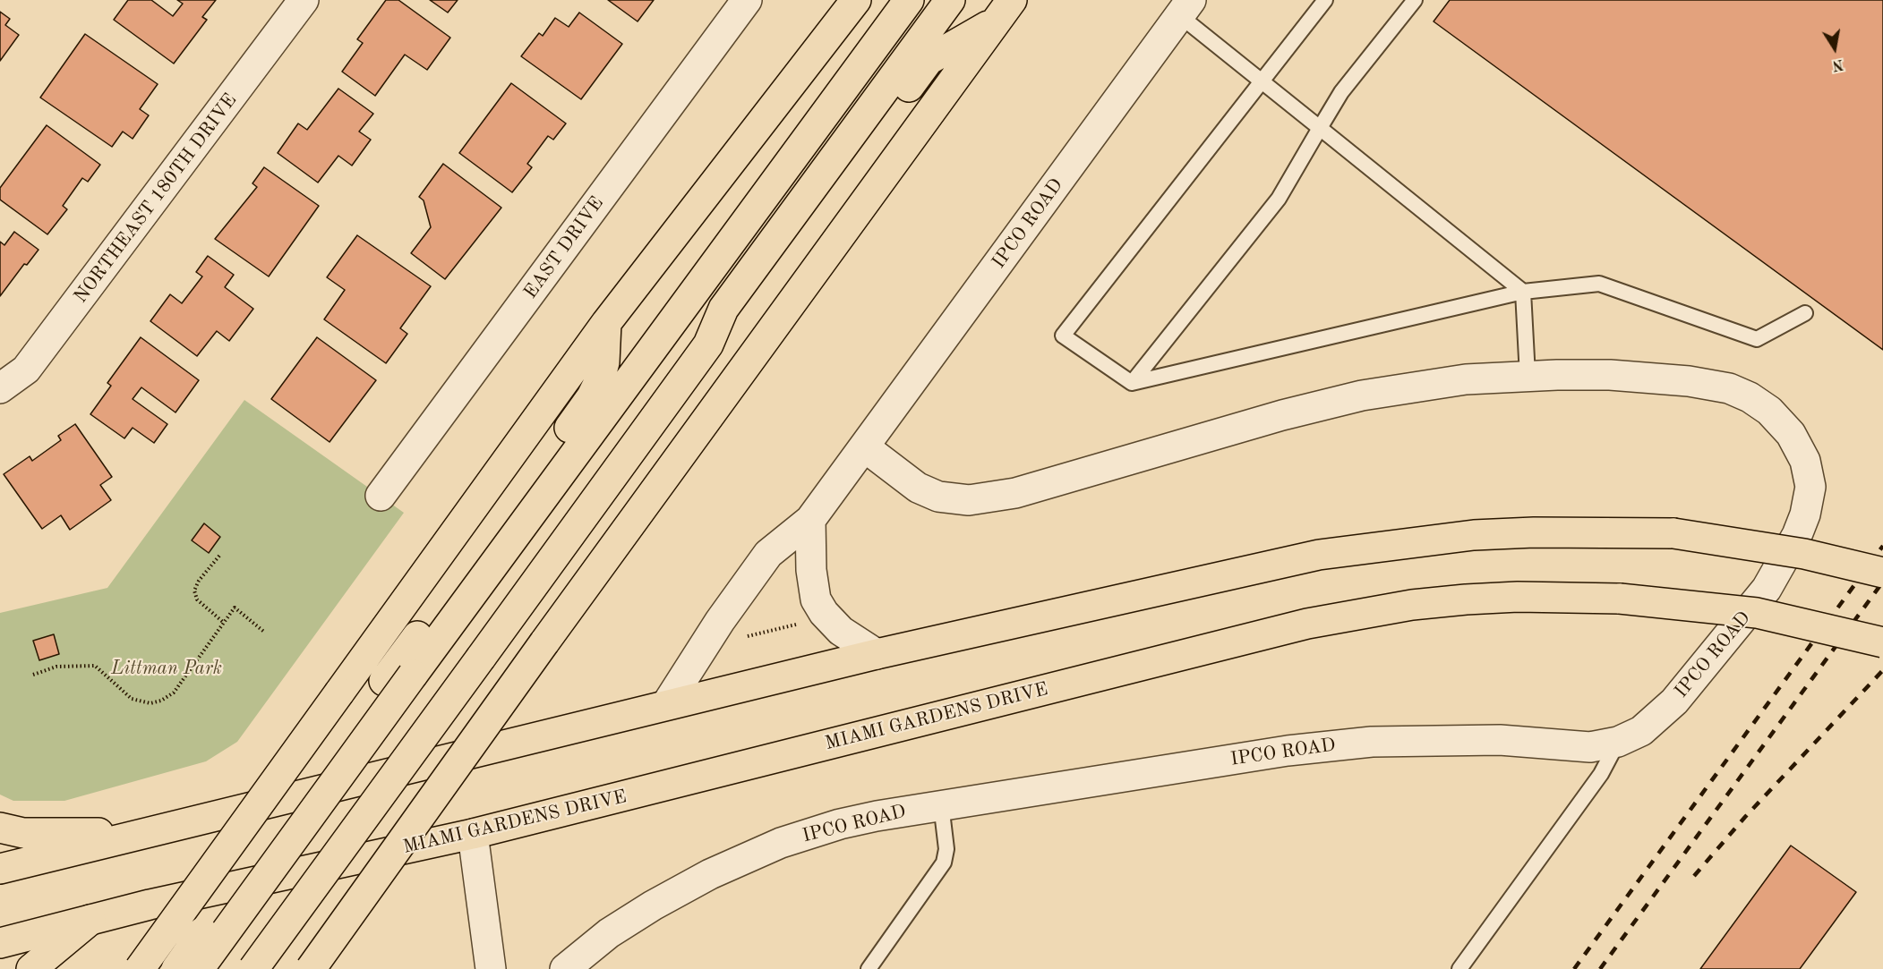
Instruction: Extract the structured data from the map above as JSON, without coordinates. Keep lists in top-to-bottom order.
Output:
{
  "streets": {
    "main road": ["MIAMI GARDENS DRIVE"],
    "street": ["NORTHEAST 180TH DRIVE", "IPCO ROAD", "EAST DRIVE"]
  },
  "parks": ["Littman Park"],
  "north": "bottom"
}
